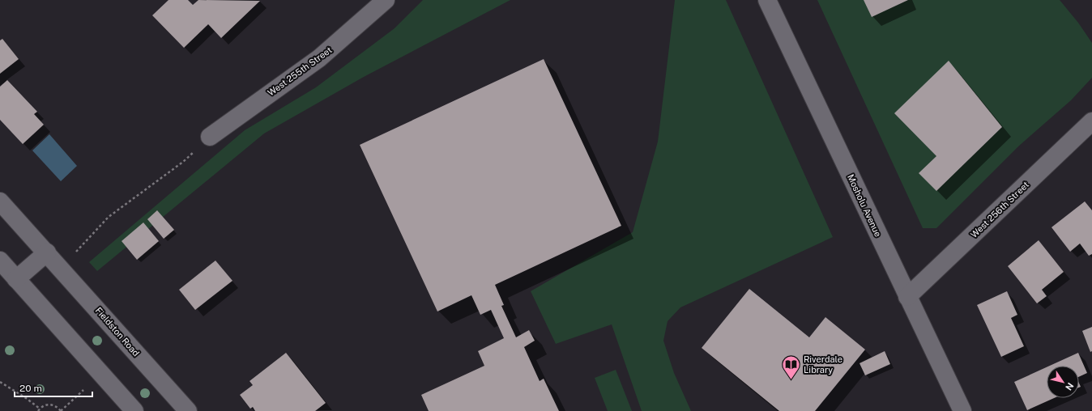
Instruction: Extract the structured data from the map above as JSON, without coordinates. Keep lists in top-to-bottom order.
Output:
{
  "streets": {
    "street": [
      "West 255th Street",
      "Mosholu Avenue",
      "West 256th Street",
      "Fieldston Road"
    ]
  },
  "crossings": [
    ["Mosholu Avenue", "West 256th Street"]
  ],
  "places": {
    "library": ["Riverdale Library"]
  },
  "scale_bar": "20 m",
  "north": "bottom right"
}
